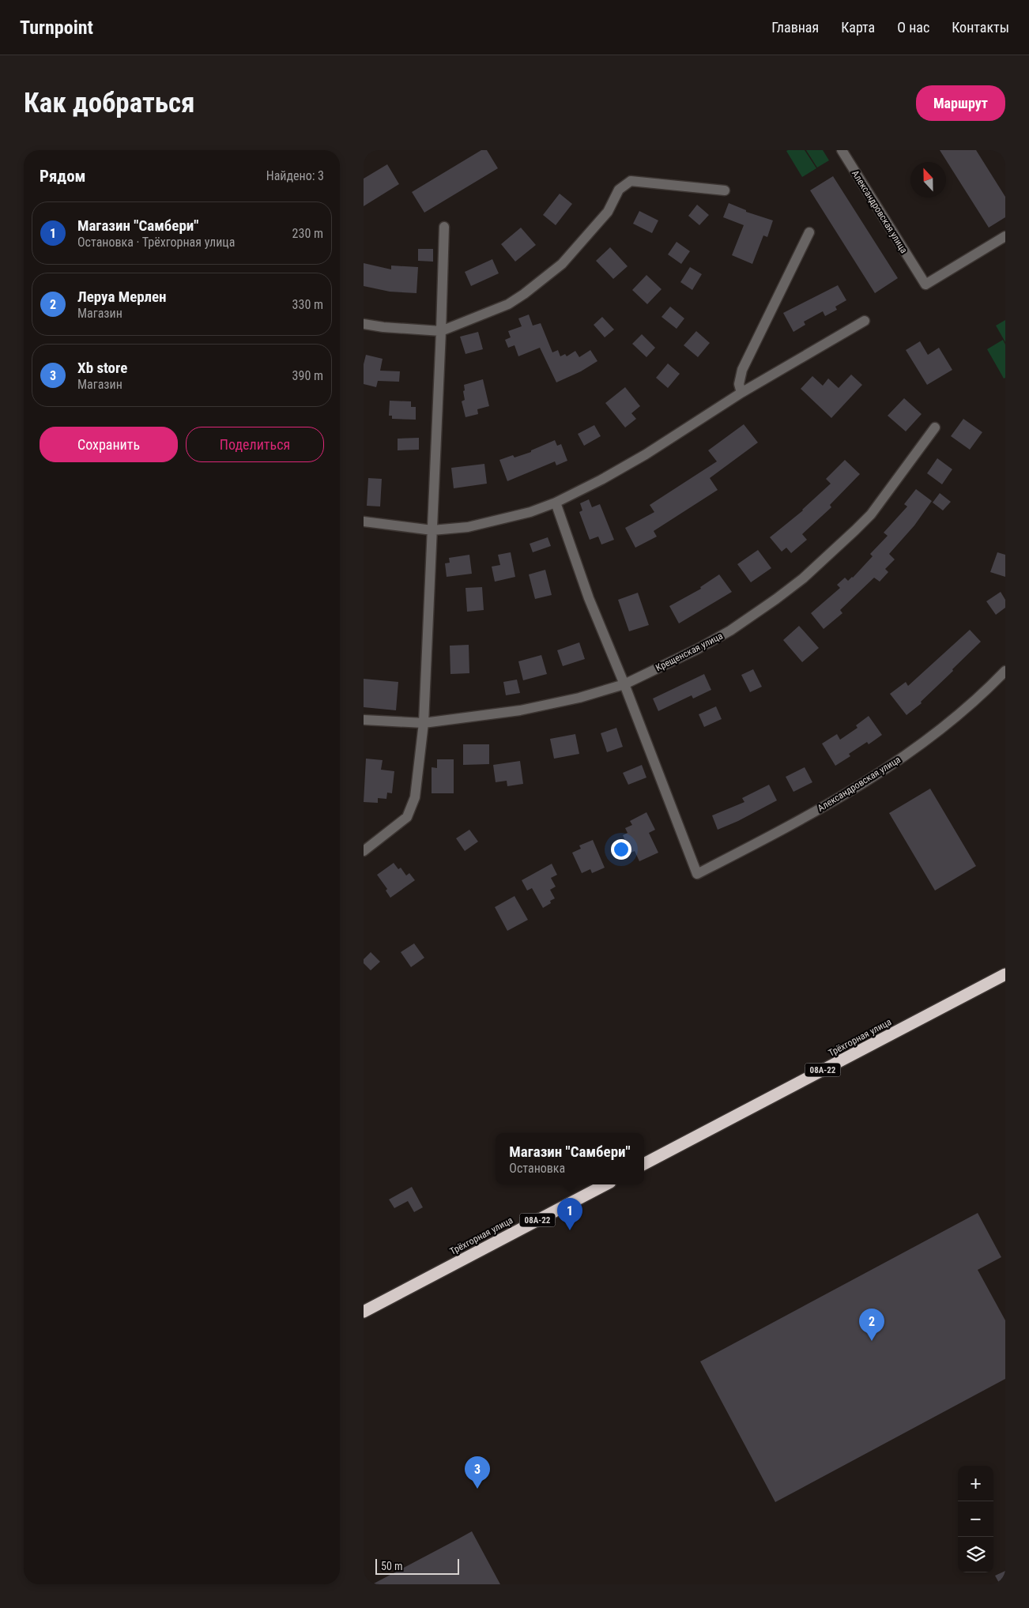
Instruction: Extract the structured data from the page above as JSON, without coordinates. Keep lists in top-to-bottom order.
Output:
{
  "streets": {
    "highway": ["Трёхгорная улица", "08А-22"],
    "street": ["Александровская улица", "Крещенская улица"]
  },
  "crossings": [
    ["Александровская улица", "Крещенская улица"]
  ],
  "scale_bar": "50 m",
  "north": "top",
  "page": {
    "header": "Turnpoint",
    "nav": [
      "Главная",
      "Карта",
      "О нас",
      "Контакты"
    ],
    "buttons": [
      "Маршрут",
      ["Сохранить", "Поделиться"]
    ],
    "title": "Как добраться",
    "heading": ["Рядом", "Найдено: 3"],
    "list": [
      {
        "mark": "1",
        "name": "Магазин \"Самбери\"",
        "note": "Остановка · Трёхгорная улица",
        "value": "230 m"
      },
      {
        "mark": "2",
        "name": "Леруа Мерлен",
        "note": "Магазин",
        "value": "330 m"
      },
      {
        "mark": "3",
        "name": "Xb store",
        "note": "Магазин",
        "value": "390 m"
      }
    ],
    "popup": ["Магазин \"Самбери\"", "Остановка"],
    "pins": ["1", "2", "3"],
    "map_buttons": ["+", "−"],
    "scale": "50 m"
  }
}
